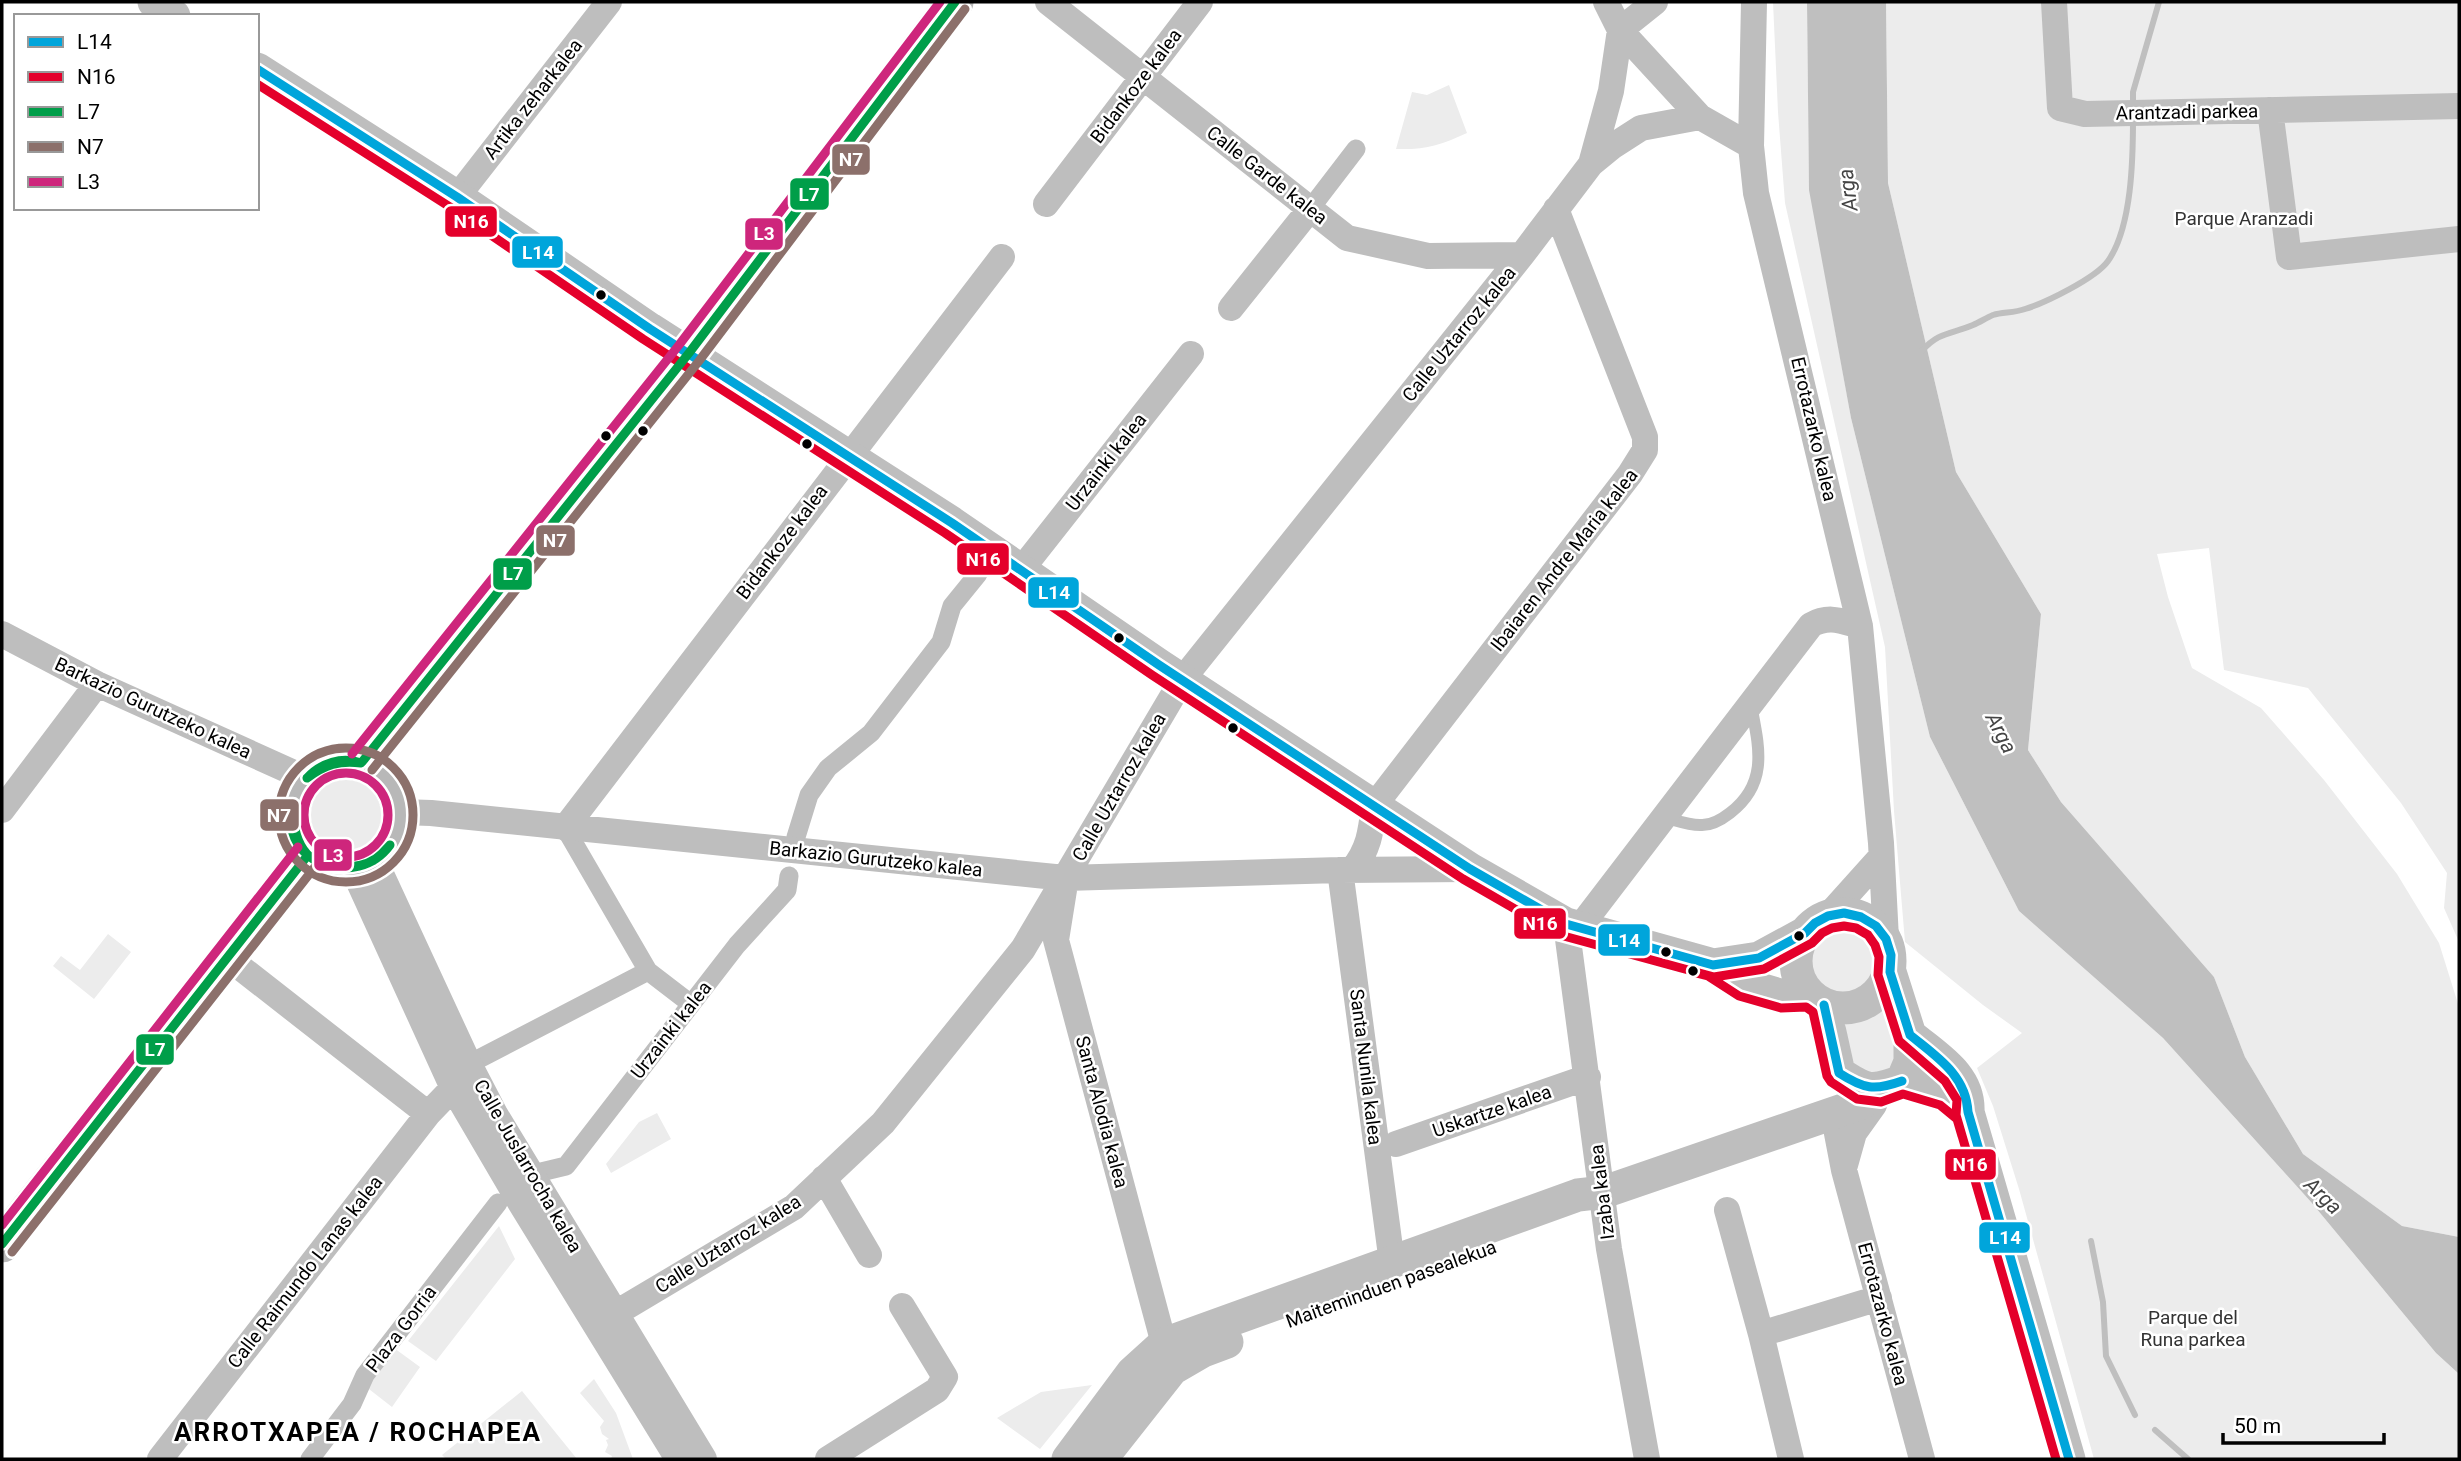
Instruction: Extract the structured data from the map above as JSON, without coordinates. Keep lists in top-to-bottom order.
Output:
{
  "streets": {
    "street": [
      "Bidankoze kalea",
      "Artika zeharkalea",
      "Arantzadi parkea",
      "Calle Garde kalea",
      "Calle Uztarroz kalea",
      "Errotazarko kalea",
      "Urzainki kalea",
      "Ibaiaren Andre Maria kalea",
      "Barkazio Gurutzeko kalea",
      "Santa Nunila kalea",
      "Uskartze kalea",
      "Santa Alodia kalea",
      "Calle Juslarrocha kalea",
      "Izaba kalea",
      "Calle Raimundo Lanas kalea",
      "Maiteminduen pasealekua",
      "Plaza Gorria"
    ]
  },
  "crossings": [
    ["Bidankoze kalea", "Calle Garde kalea"],
    ["Bidankoze kalea", "Barkazio Gurutzeko kalea"],
    ["Calle Garde kalea", "Calle Uztarroz kalea"],
    ["Calle Uztarroz kalea", "Ibaiaren Andre Maria kalea"],
    ["Calle Uztarroz kalea", "Barkazio Gurutzeko kalea"],
    ["Calle Uztarroz kalea", "Santa Alodia kalea"],
    ["Calle Uztarroz kalea", "Calle Juslarrocha kalea"],
    ["Errotazarko kalea", "Maiteminduen pasealekua"],
    ["Barkazio Gurutzeko kalea", "Santa Nunila kalea"],
    ["Barkazio Gurutzeko kalea", "Santa Alodia kalea"],
    ["Barkazio Gurutzeko kalea", "Calle Juslarrocha kalea"],
    ["Santa Nunila kalea", "Maiteminduen pasealekua"],
    ["Uskartze kalea", "Izaba kalea"],
    ["Santa Alodia kalea", "Maiteminduen pasealekua"],
    ["Calle Juslarrocha kalea", "Calle Raimundo Lanas kalea"],
    ["Izaba kalea", "Maiteminduen pasealekua"]
  ],
  "districts": ["ARROTXAPEA / ROCHAPEA"],
  "water": ["Arga"],
  "parks": ["Parque Aranzadi", "Parque del Runa parkea"],
  "lines": [
    "transit line L7",
    "transit line L3",
    "transit line N7",
    "transit line L14",
    "transit line N16"
  ],
  "legend": [
    "L14",
    "N16",
    "L7",
    "N7",
    "L3"
  ],
  "scale_bar": "50 m"
}
